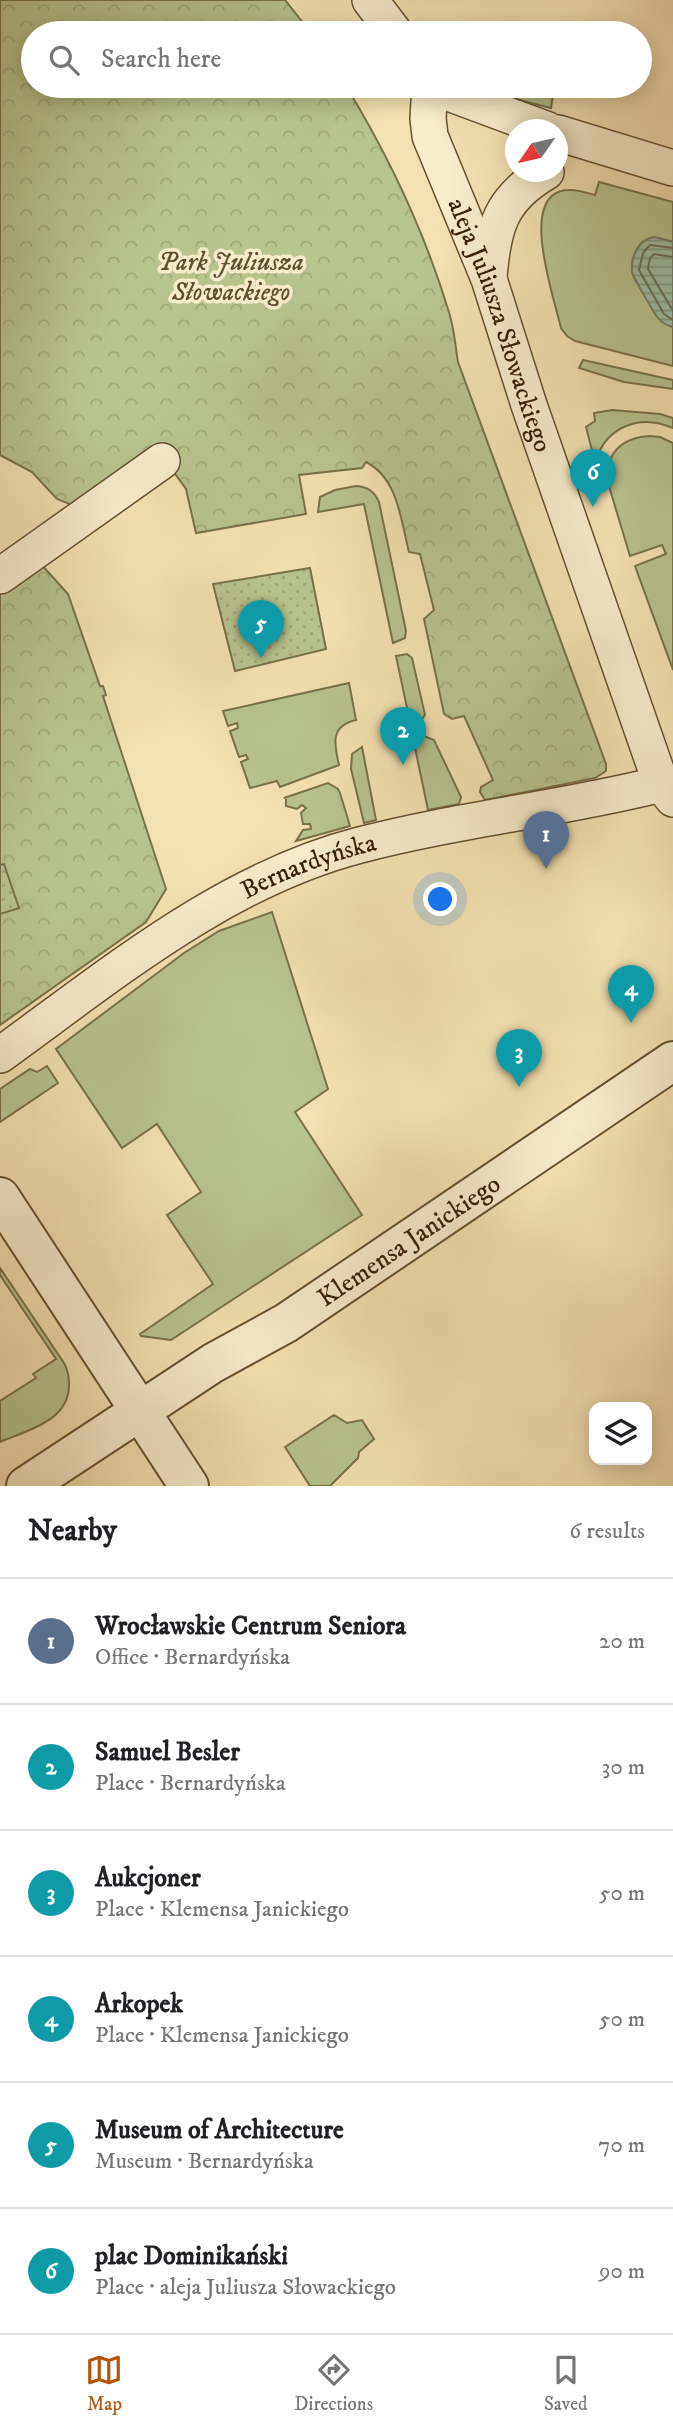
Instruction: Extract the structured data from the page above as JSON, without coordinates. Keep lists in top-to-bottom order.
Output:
{
  "streets": {
    "street": ["aleja Juliusza Słowackiego", "Bernardyńska", "Klemensa Janickiego"]
  },
  "crossings": [
    ["aleja Juliusza Słowackiego", "Bernardyńska"]
  ],
  "parks": ["Park Juliusza Słowackiego"],
  "north": "bottom left",
  "page": {
    "search": "Search here",
    "pins": [
      "6",
      "5",
      "2",
      "1",
      "4",
      "3"
    ],
    "heading": ["Nearby", "6 results"],
    "list": [
      {
        "mark": "1",
        "name": "Wrocławskie Centrum Seniora",
        "note": "Office · Bernardyńska",
        "value": "20 m"
      },
      {
        "mark": "2",
        "name": "Samuel Besler",
        "note": "Place · Bernardyńska",
        "value": "30 m"
      },
      {
        "mark": "3",
        "name": "Aukcjoner",
        "note": "Place · Klemensa Janickiego",
        "value": "50 m"
      },
      {
        "mark": "4",
        "name": "Arkopek",
        "note": "Place · Klemensa Janickiego",
        "value": "50 m"
      },
      {
        "mark": "5",
        "name": "Museum of Architecture",
        "note": "Museum · Bernardyńska",
        "value": "70 m"
      },
      {
        "mark": "6",
        "name": "plac Dominikański",
        "note": "Place · aleja Juliusza Słowackiego",
        "value": "90 m"
      }
    ],
    "nav": ["Map", "Directions", "Saved"]
  }
}
